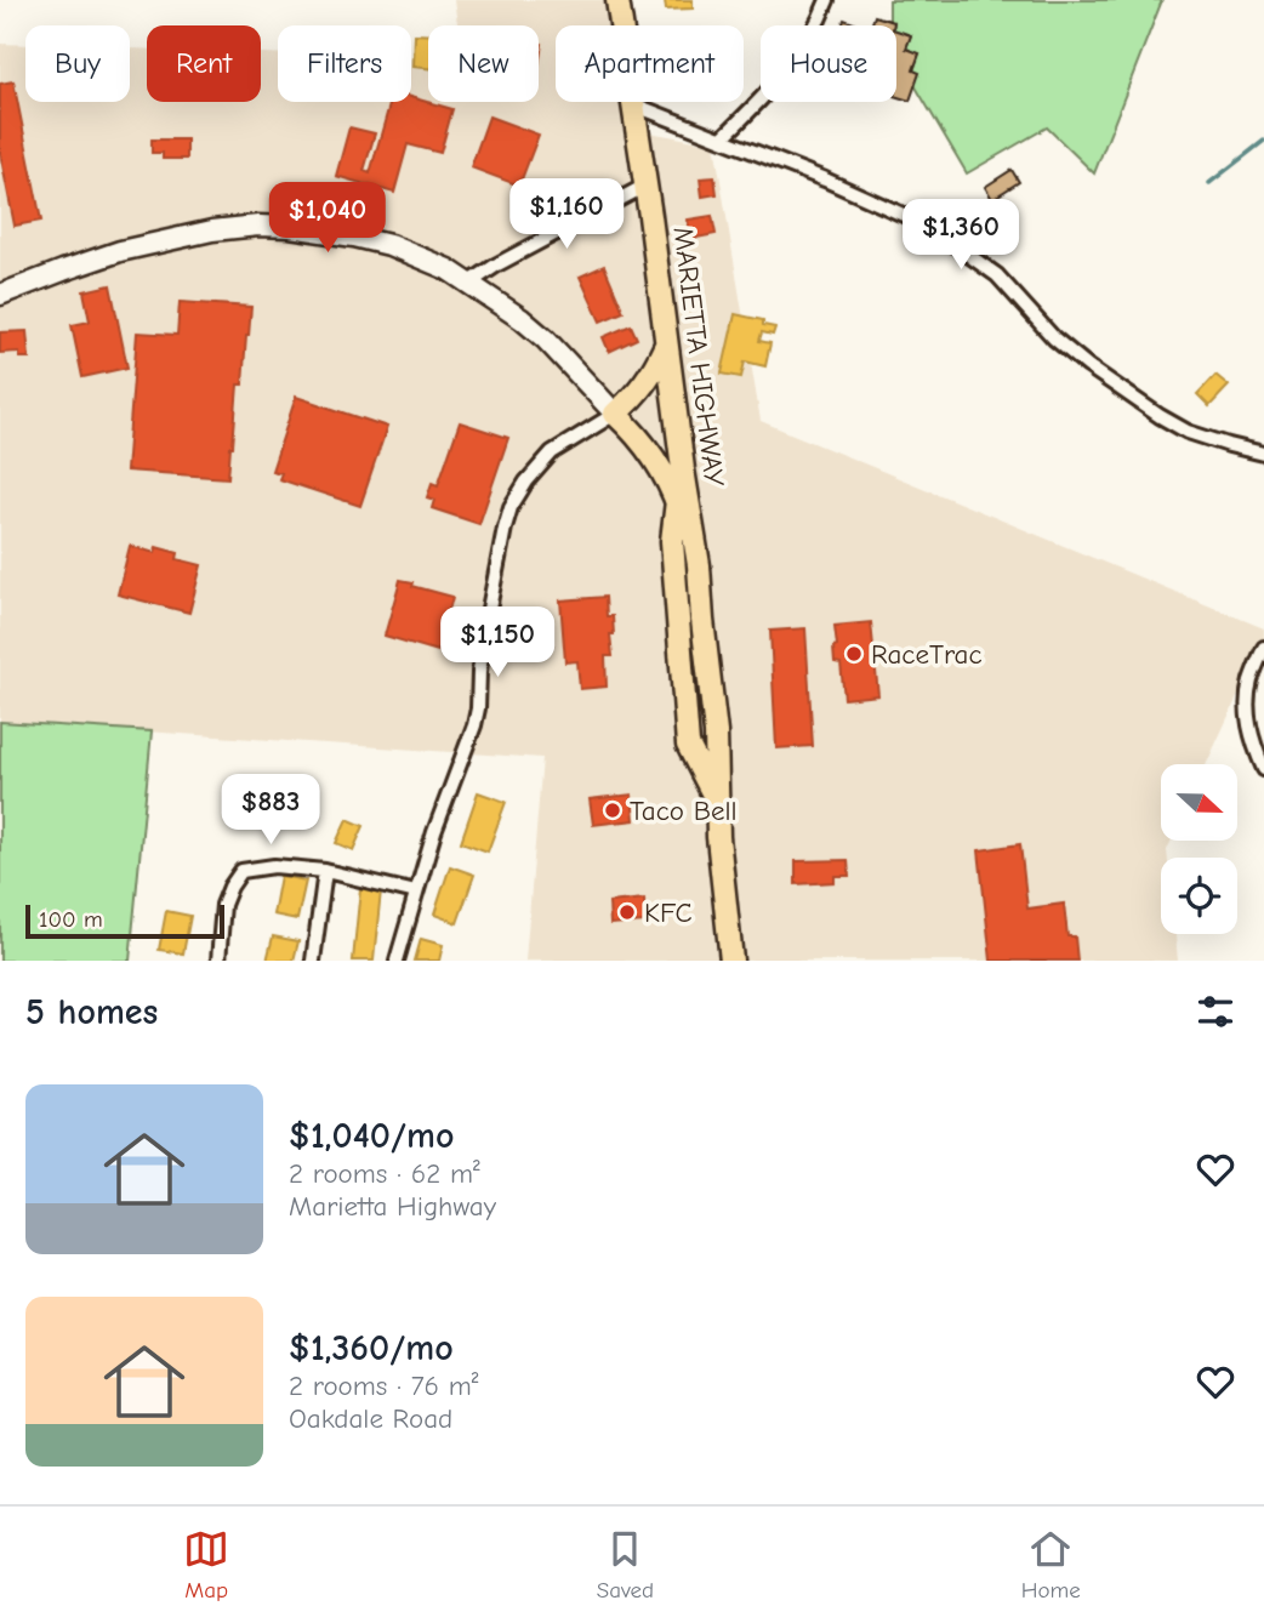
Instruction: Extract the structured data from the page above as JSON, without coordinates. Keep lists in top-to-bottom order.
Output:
{
  "streets": {
    "main road": ["MARIETTA HIGHWAY"]
  },
  "places": ["RaceTrac", "Taco Bell", "KFC"],
  "scale_bar": "100 m",
  "north": "right",
  "page": {
    "chip": [
      "Buy",
      "Rent",
      "Filters",
      "New",
      "Apartment",
      "House"
    ],
    "price": [
      "$1,160",
      "$1,040",
      "$1,360",
      "$1,150",
      "$883"
    ],
    "scale": "100 m",
    "heading": "5 homes",
    "list": [
      {
        "name": "$1,040/mo",
        "note": "2 rooms · 62 m² · Marietta Highway"
      },
      {
        "name": "$1,360/mo",
        "note": "2 rooms · 76 m² · Oakdale Road"
      }
    ],
    "tabs": ["Map", "Saved", "Home"]
  }
}
